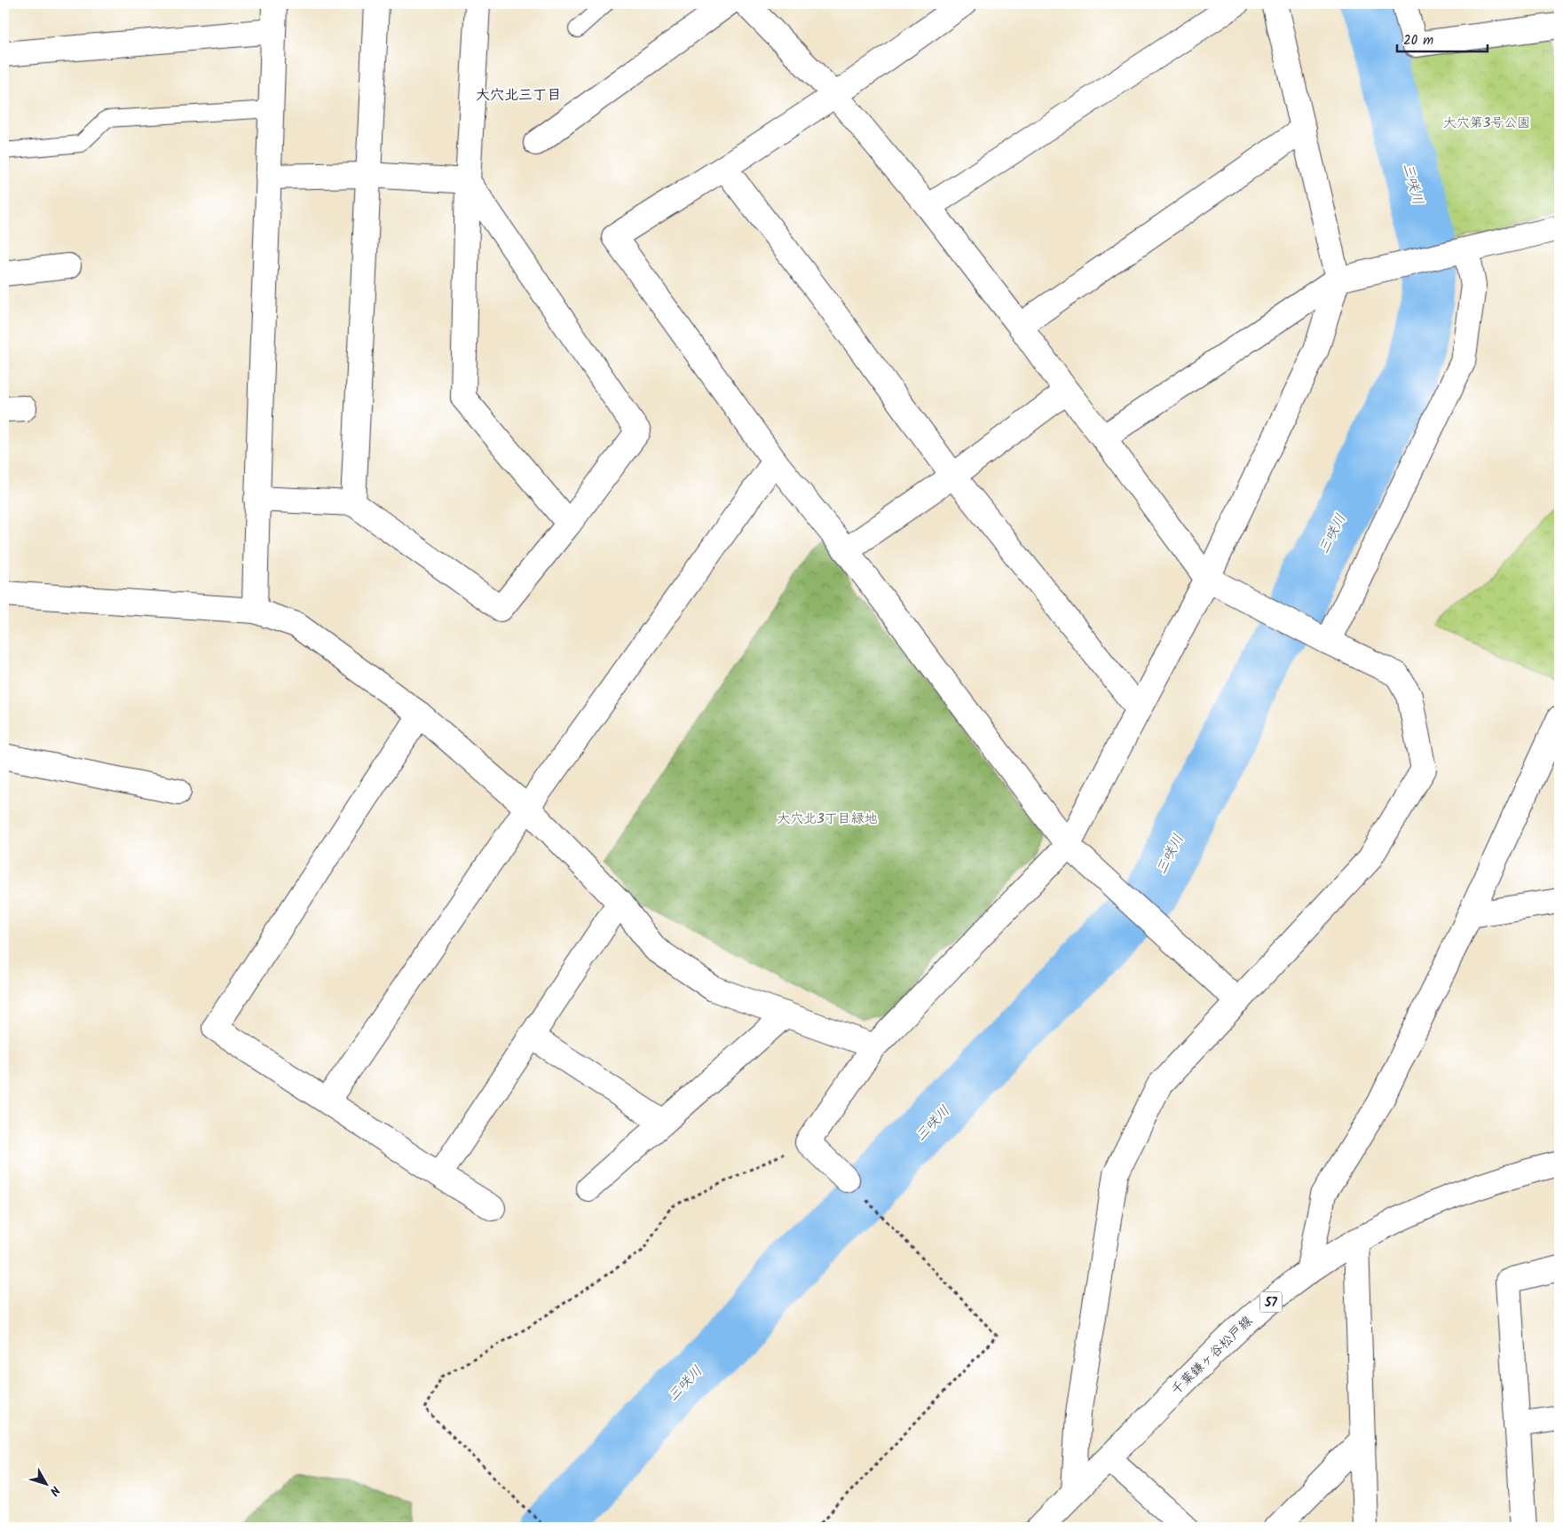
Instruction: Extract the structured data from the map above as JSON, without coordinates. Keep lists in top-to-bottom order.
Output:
{
  "streets": {
    "street": ["57", "千葉鎌ヶ谷松戸線"]
  },
  "districts": ["大穴北三丁目"],
  "water": ["三咲川"],
  "parks": ["大穴第3号公園", "大穴北3丁目緑地"],
  "scale_bar": "20 m",
  "north": "bottom right"
}
